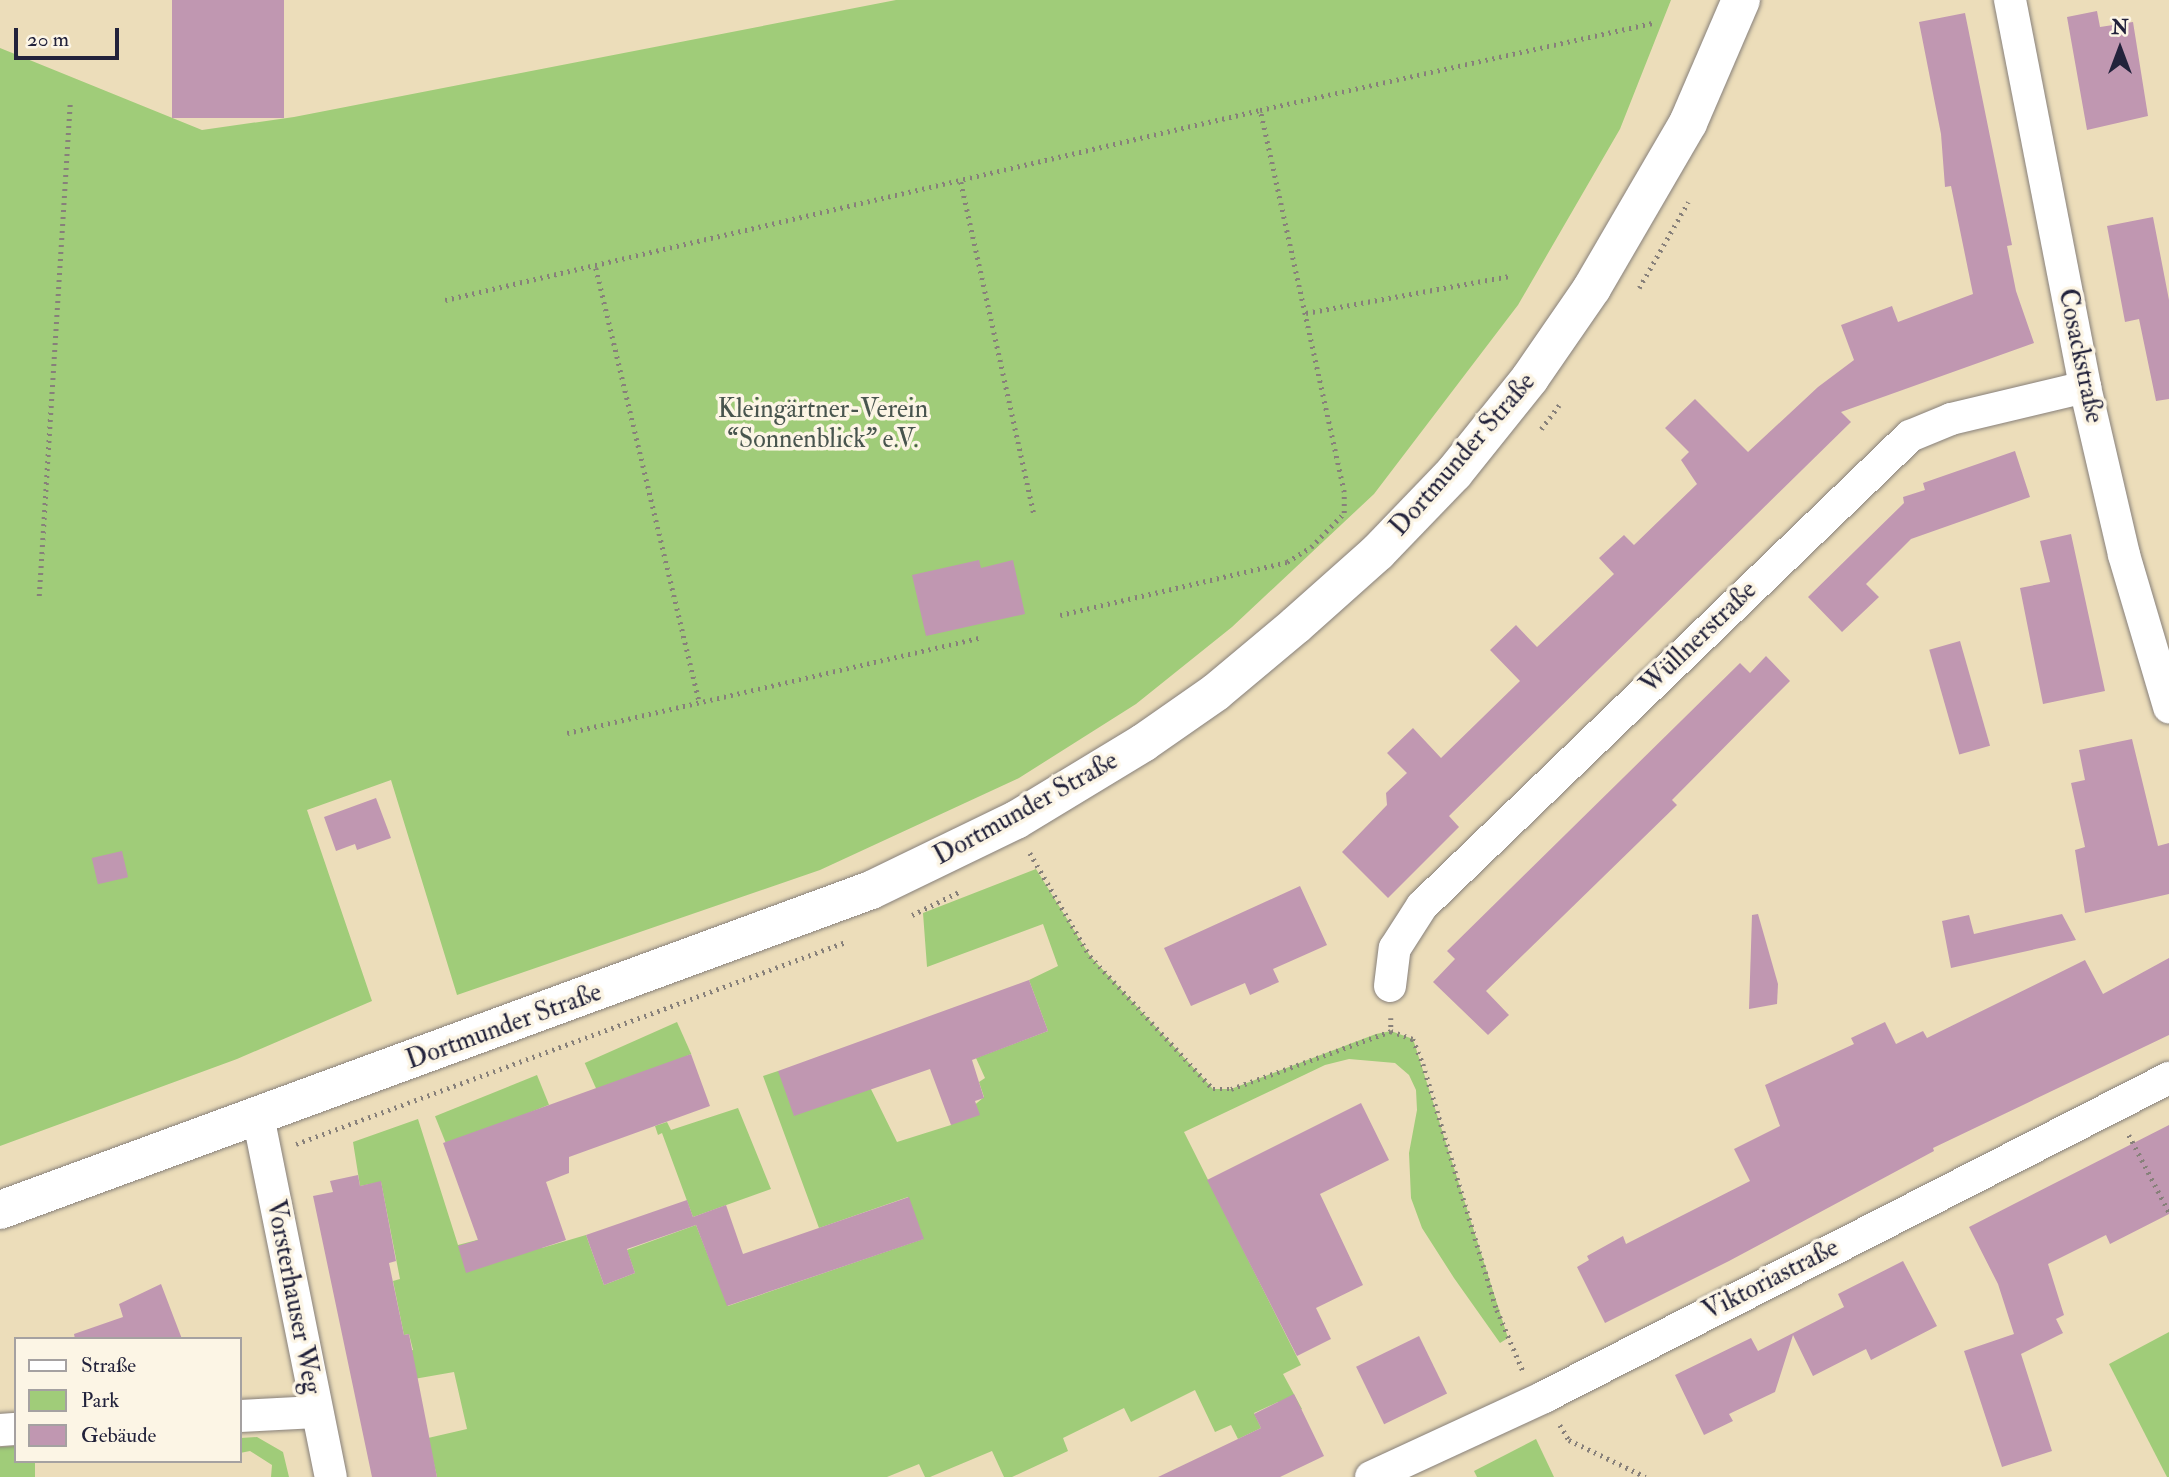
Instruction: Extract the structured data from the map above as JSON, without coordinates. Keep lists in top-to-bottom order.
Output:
{
  "streets": {
    "main road": ["Dortmunder Straße"],
    "street": [
      "Cosackstraße",
      "Wüllnerstraße",
      "Viktoriastraße",
      "Vorsterhauser Weg"
    ]
  },
  "crossings": [
    ["Cosackstraße", "Wüllnerstraße"],
    ["Dortmunder Straße", "Vorsterhauser Weg"]
  ],
  "parks": ["Kleingärtner-Verein “Sonnenblick” e.V."],
  "legend": ["Straße", "Park", "Gebäude"],
  "scale_bar": "20 m",
  "north": "top"
}
